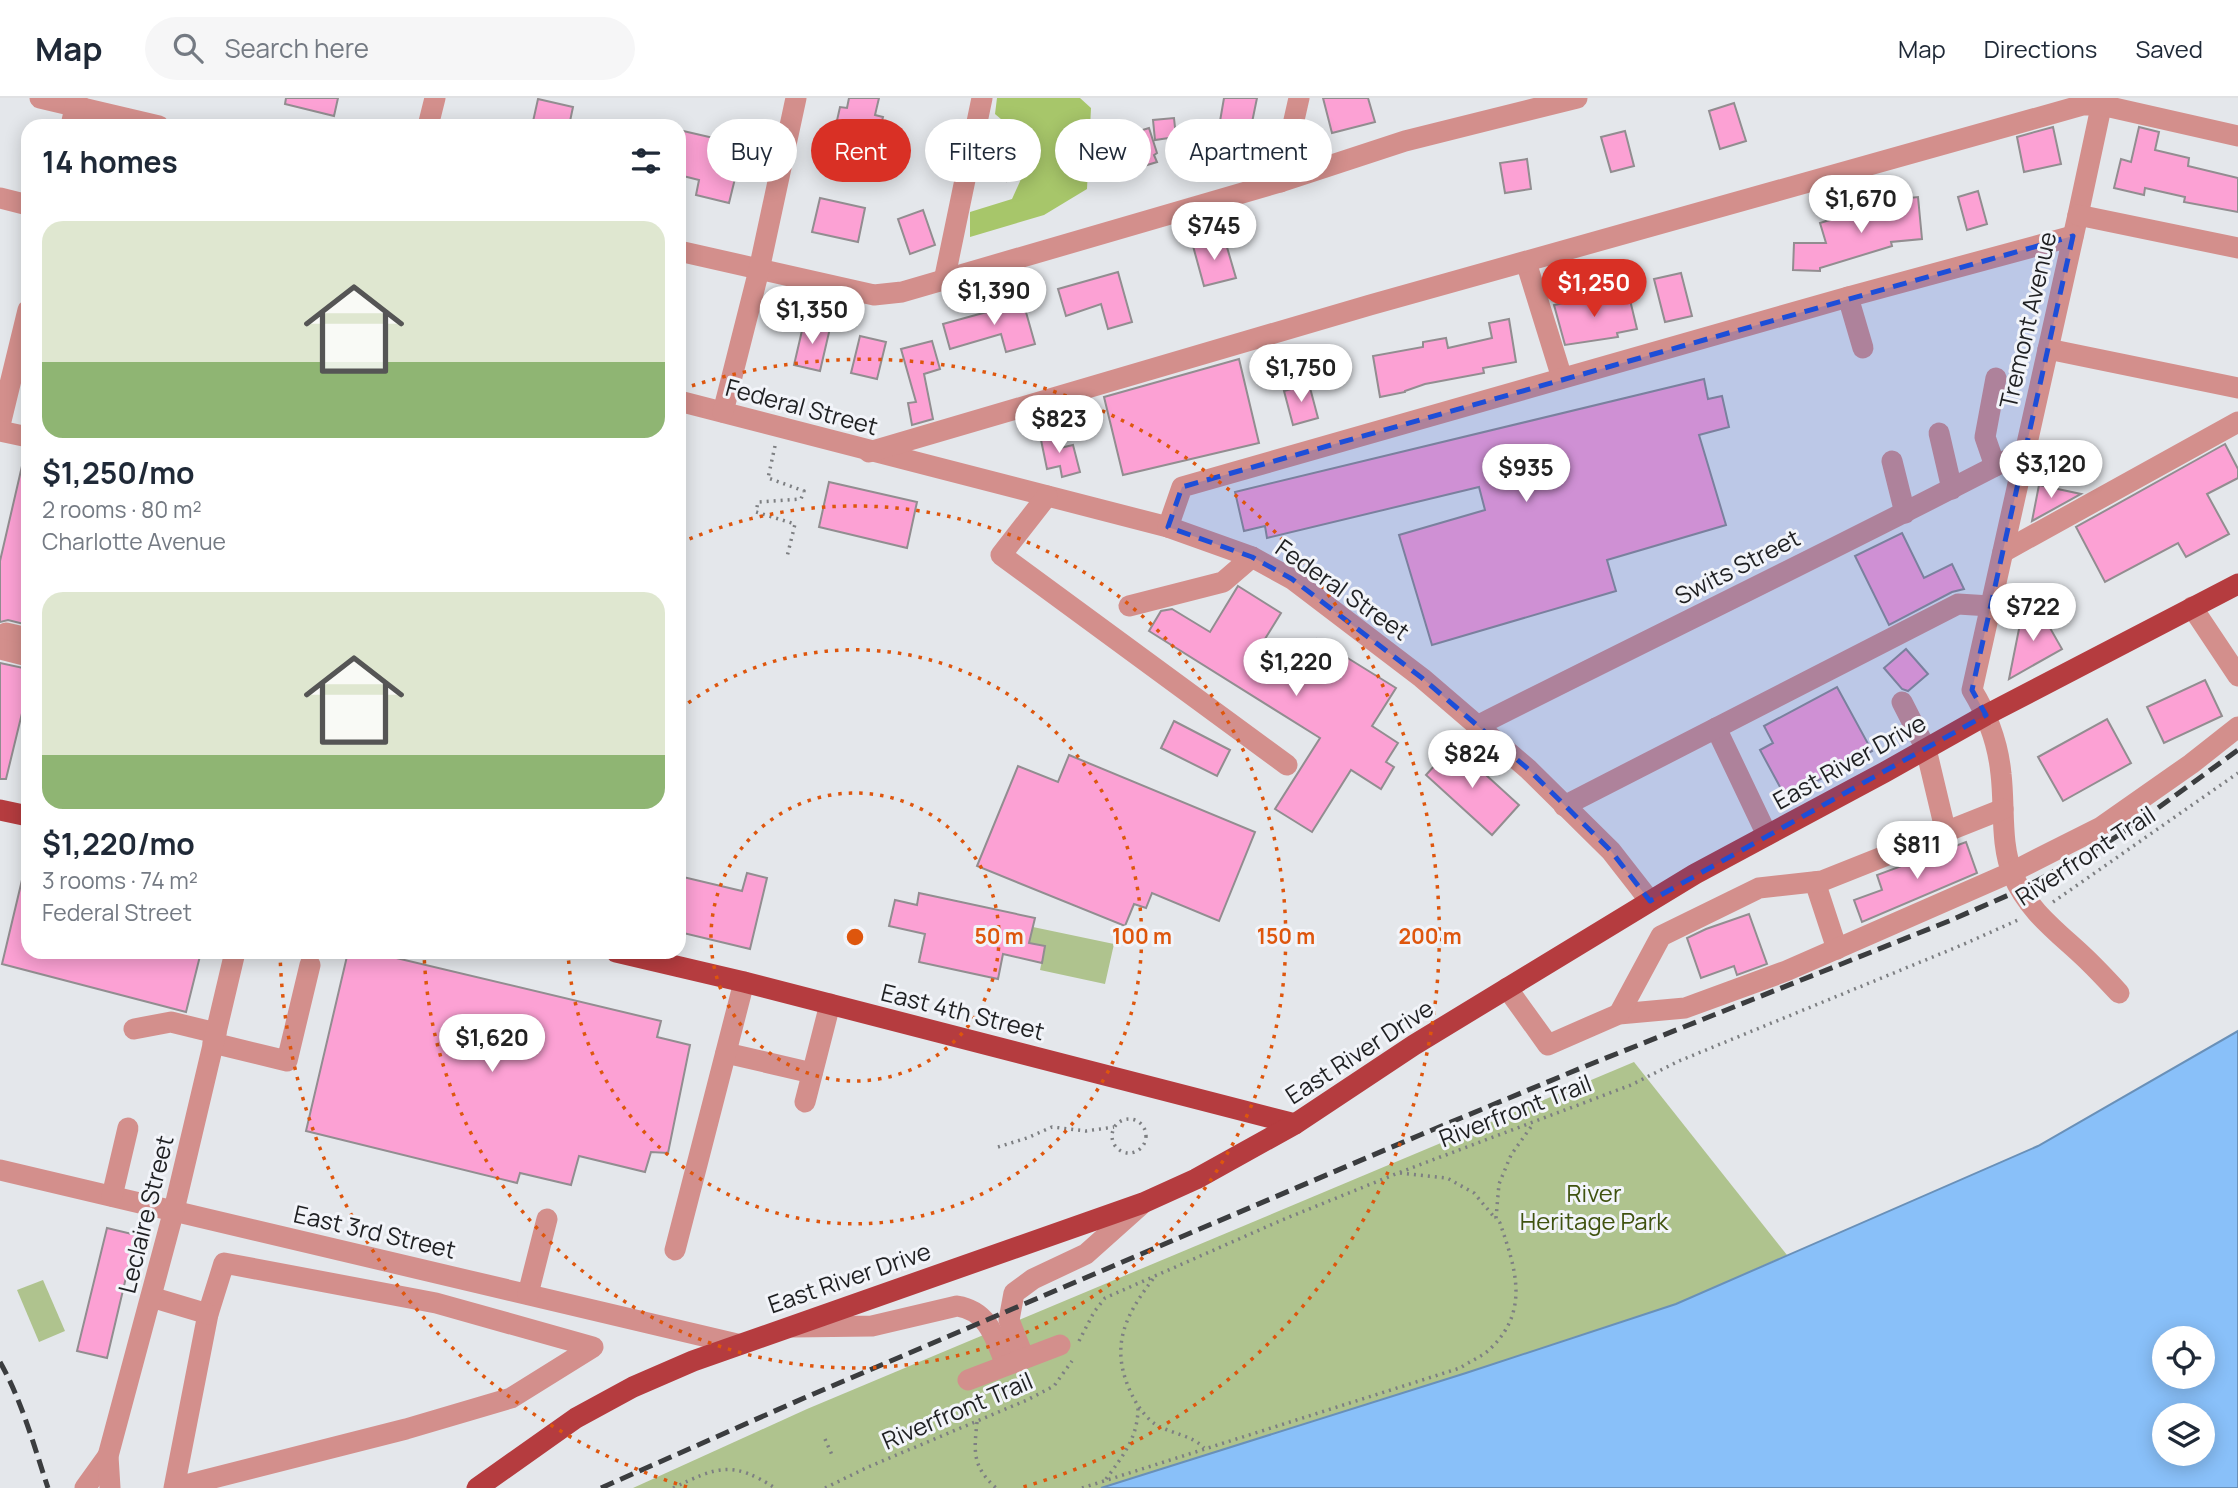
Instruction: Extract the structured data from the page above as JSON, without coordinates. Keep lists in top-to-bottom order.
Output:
{
  "streets": {
    "main road": ["East River Drive", "East 4th Street"],
    "street": [
      "Tremont Avenue",
      "Federal Street",
      "Swits Street",
      "Leclaire Street",
      "East 3rd Street"
    ],
    "path": ["Riverfront Trail"]
  },
  "crossings": [
    ["Tremont Avenue", "Swits Street"],
    ["Tremont Avenue", "East River Drive"],
    ["Federal Street", "Swits Street"],
    ["Federal Street", "East River Drive"],
    ["East River Drive", "East 4th Street"],
    ["East River Drive", "East 3rd Street"],
    ["Leclaire Street", "East 3rd Street"]
  ],
  "parks": ["River Heritage Park"],
  "page": {
    "header": "Map",
    "search": "Search here",
    "nav": ["Map", "Directions", "Saved"],
    "chip": [
      "Buy",
      "Rent",
      "Filters",
      "New",
      "Apartment"
    ],
    "heading": "14 homes",
    "price": [
      "$1,670",
      "$745",
      "$1,250",
      "$1,390",
      "$1,350",
      "$1,750",
      "$823",
      "$3,120",
      "$935",
      "$722",
      "$1,220",
      "$824",
      "$811",
      "$1,620"
    ],
    "list": [
      {
        "name": "$1,250/mo",
        "note": "2 rooms · 80 m² · Charlotte Avenue"
      },
      {
        "name": "$1,220/mo",
        "note": "3 rooms · 74 m² · Federal Street"
      }
    ]
  },
  "rings": [
    "50 m",
    "100 m",
    "150 m",
    "200 m"
  ]
}
